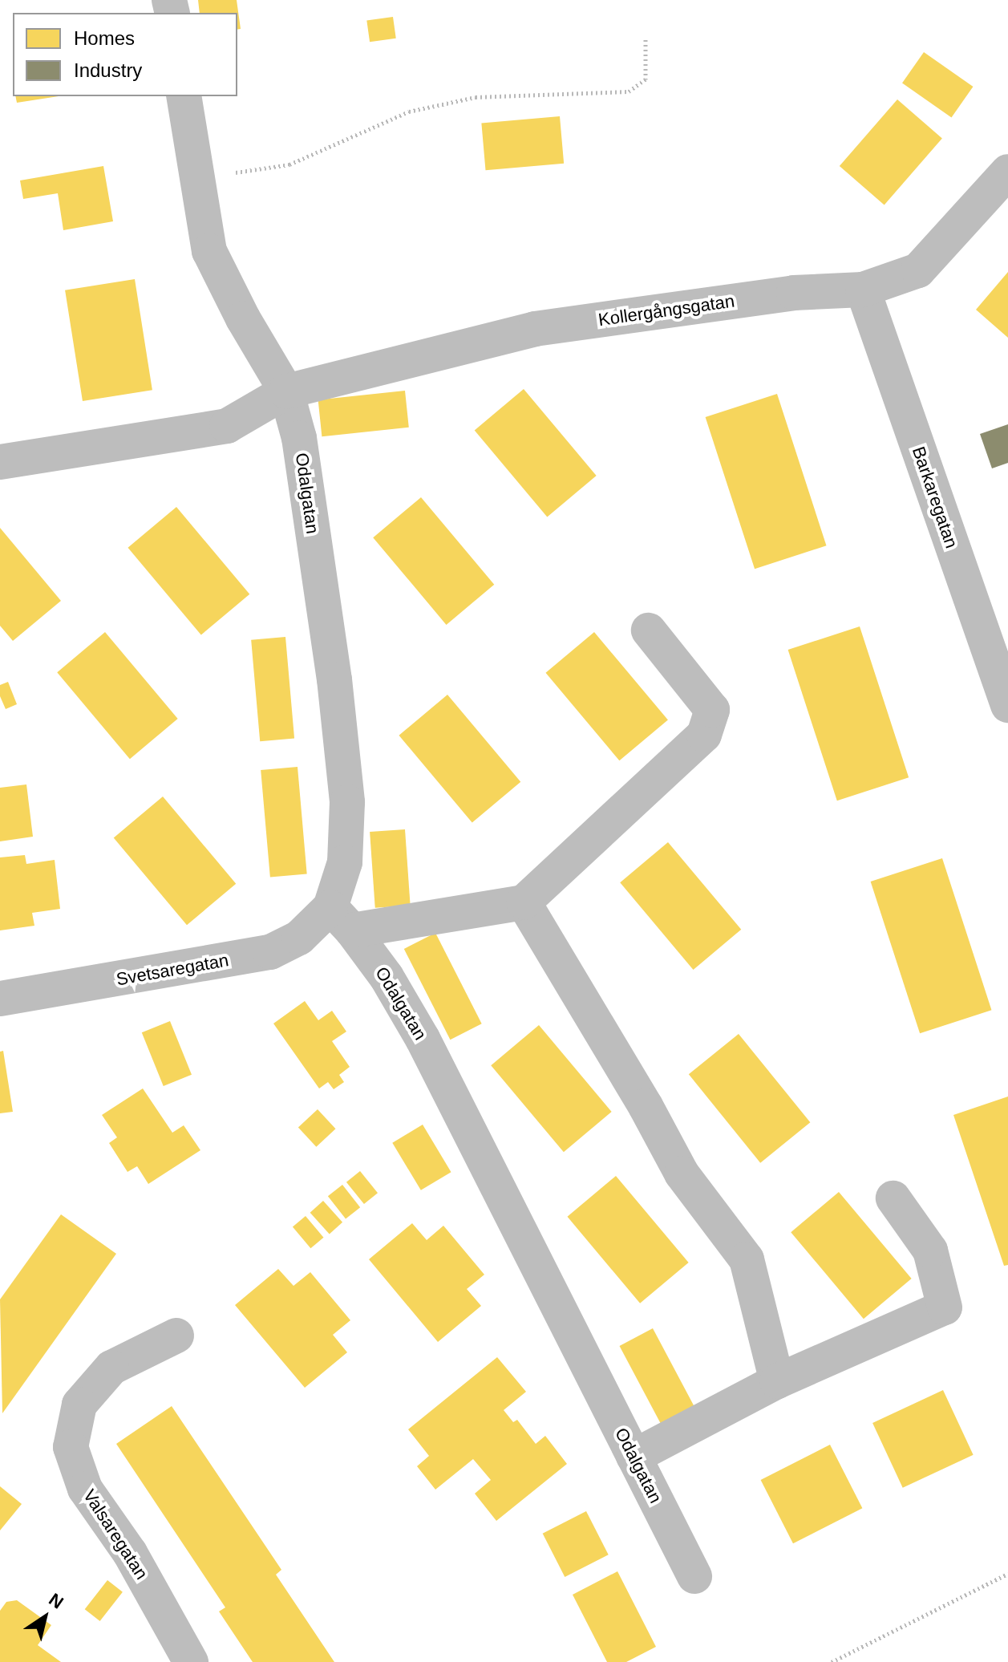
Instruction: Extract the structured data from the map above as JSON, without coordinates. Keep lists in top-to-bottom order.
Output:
{
  "streets": {
    "street": [
      "Kollergångsgatan",
      "Odalgatan",
      "Barkaregatan",
      "Svetsaregatan",
      "Valsaregatan"
    ]
  },
  "crossings": [
    ["Kollergångsgatan", "Odalgatan"],
    ["Kollergångsgatan", "Barkaregatan"],
    ["Odalgatan", "Svetsaregatan"]
  ],
  "legend": ["Homes", "Industry"],
  "north": "top right"
}
